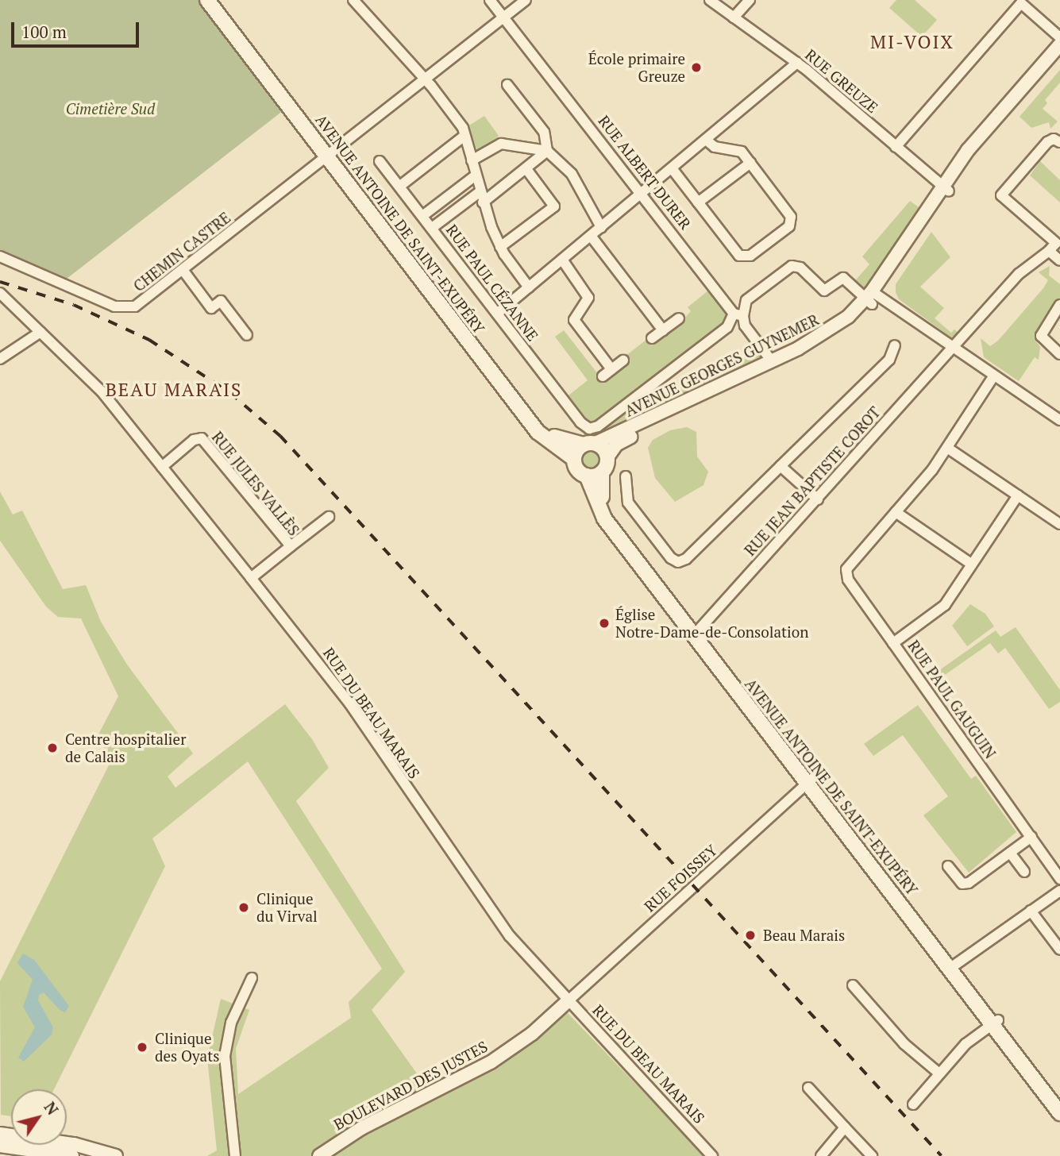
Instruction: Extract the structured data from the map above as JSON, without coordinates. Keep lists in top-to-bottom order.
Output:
{
  "streets": {
    "main road": ["AVENUE ANTOINE DE SAINT-EXUPÉRY"],
    "street": [
      "RUE GREUZE",
      "RUE ALBERT DURER",
      "CHEMIN CASTRE",
      "RUE PAUL CÉZANNE",
      "AVENUE GEORGES GUYNEMER",
      "RUE JEAN BAPTISTE COROT",
      "RUE JULES VALLÈS",
      "RUE PAUL GAUGUIN",
      "RUE DU BEAU MARAIS",
      "RUE FOISSEY",
      "BOULEVARD DES JUSTES"
    ]
  },
  "crossings": [
    ["RUE GREUZE", "AVENUE GEORGES GUYNEMER"],
    ["RUE ALBERT DURER", "CHEMIN CASTRE"],
    ["RUE ALBERT DURER", "RUE PAUL CÉZANNE"],
    ["RUE ALBERT DURER", "AVENUE GEORGES GUYNEMER"],
    ["AVENUE ANTOINE DE SAINT-EXUPÉRY", "CHEMIN CASTRE"],
    ["AVENUE ANTOINE DE SAINT-EXUPÉRY", "AVENUE GEORGES GUYNEMER"],
    ["AVENUE ANTOINE DE SAINT-EXUPÉRY", "RUE JEAN BAPTISTE COROT"],
    ["AVENUE ANTOINE DE SAINT-EXUPÉRY", "RUE FOISSEY"],
    ["RUE JULES VALLÈS", "RUE DU BEAU MARAIS"],
    ["RUE DU BEAU MARAIS", "RUE FOISSEY"],
    ["RUE DU BEAU MARAIS", "BOULEVARD DES JUSTES"],
    ["RUE FOISSEY", "BOULEVARD DES JUSTES"]
  ],
  "districts": ["MI-VOIX", "BEAU MARAIS"],
  "parks": ["Cimetière Sud"],
  "places": [
    "École primaire Greuze",
    "Église Notre-Dame-de-Consolation",
    "Centre hospitalier de Calais",
    "Clinique du Virval",
    "Beau Marais",
    "Clinique des Oyats"
  ],
  "scale_bar": "100 m",
  "north": "top right"
}
